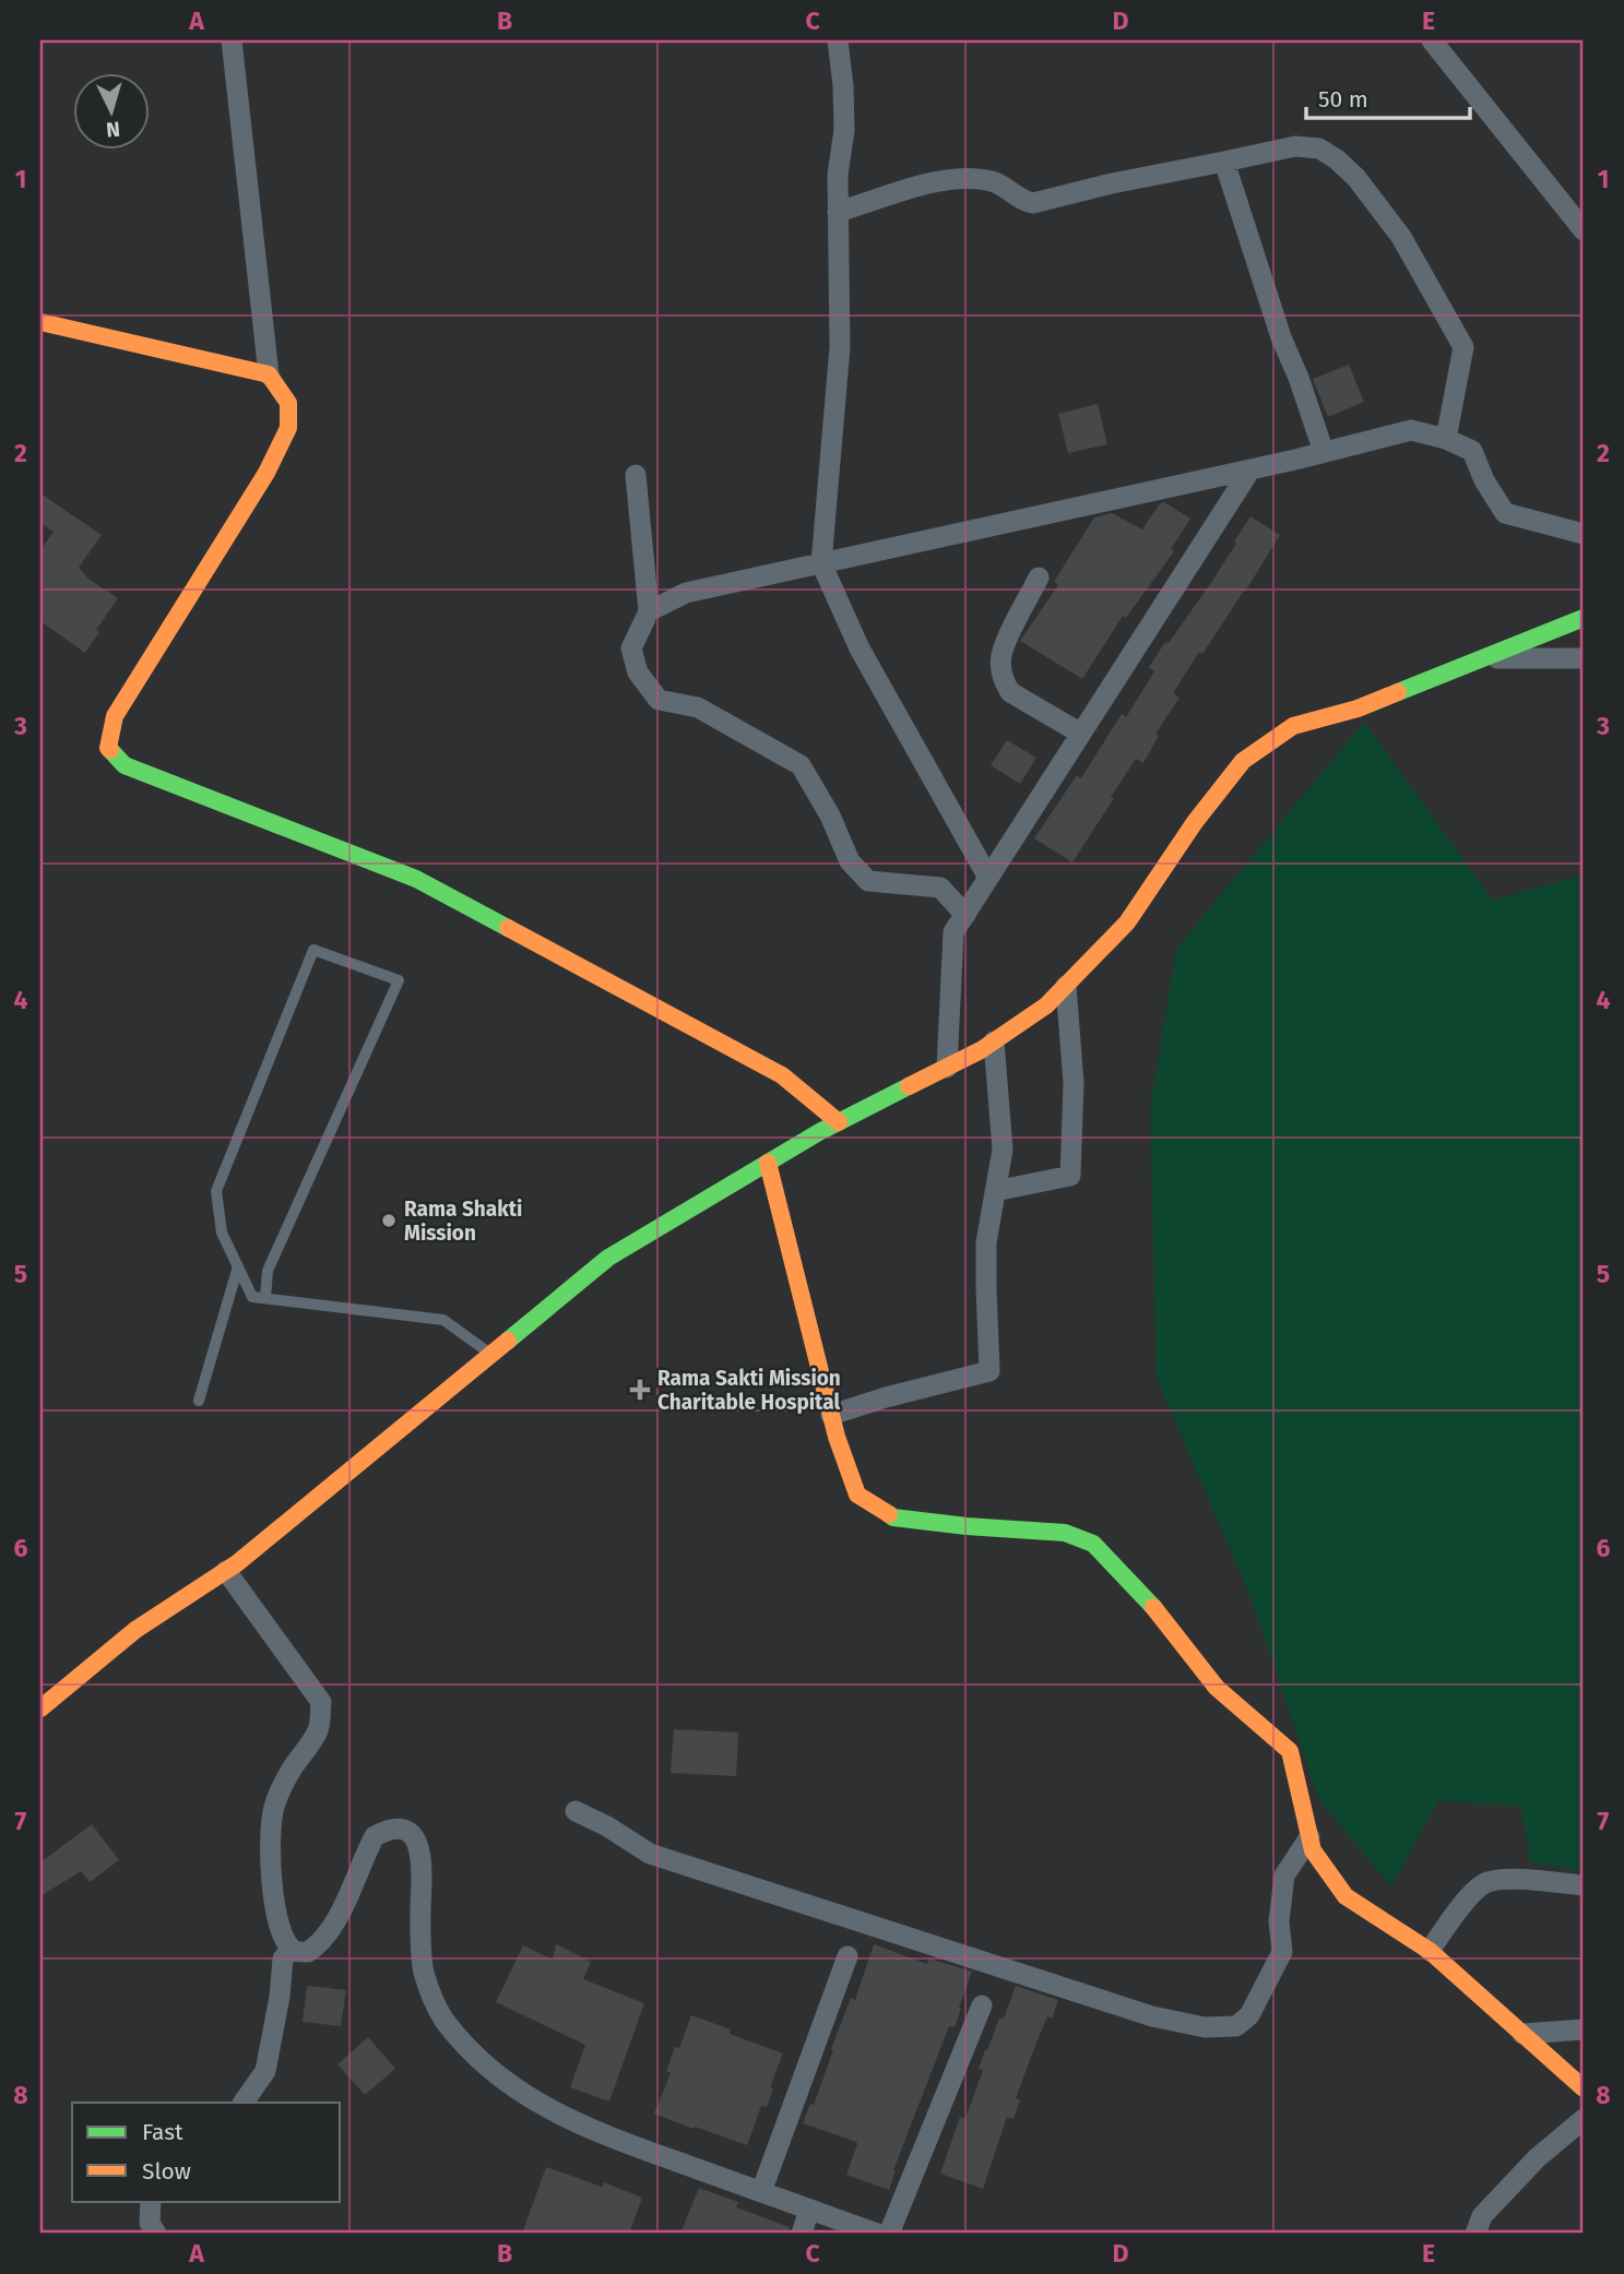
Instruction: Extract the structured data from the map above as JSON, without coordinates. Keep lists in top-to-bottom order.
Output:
{
  "places": {
    "other": ["Rama Shakti Mission"],
    "health": ["Rama Sakti Mission Charitable Hospital"]
  },
  "legend": ["Fast", "Slow"],
  "scale_bar": "50 m",
  "north": "bottom",
  "grid": {
    "columns": [
      "A",
      "B",
      "C",
      "D",
      "E"
    ],
    "rows": [
      "1",
      "2",
      "3",
      "4",
      "5",
      "6",
      "7",
      "8"
    ]
  }
}
